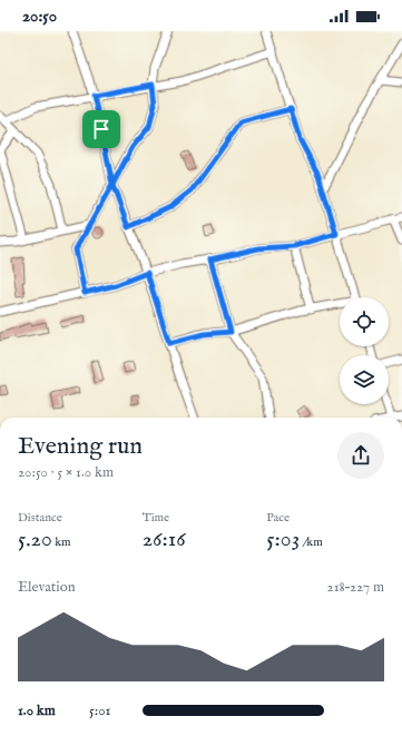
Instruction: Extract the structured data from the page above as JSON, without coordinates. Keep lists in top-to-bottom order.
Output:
{
  "page": {
    "status": "20:50",
    "heading": ["Evening run", "20:50 · 5 × 1.0 km"],
    "stats": [
      ["Distance", "5.20 km"],
      ["Time", "26:16"],
      ["Pace", "5:03 /km"]
    ],
    "chart": ["Elevation", "218–227 m"],
    "list": [
      {
        "name": "1.0 km",
        "note": "5:01"
      }
    ]
  }
}
